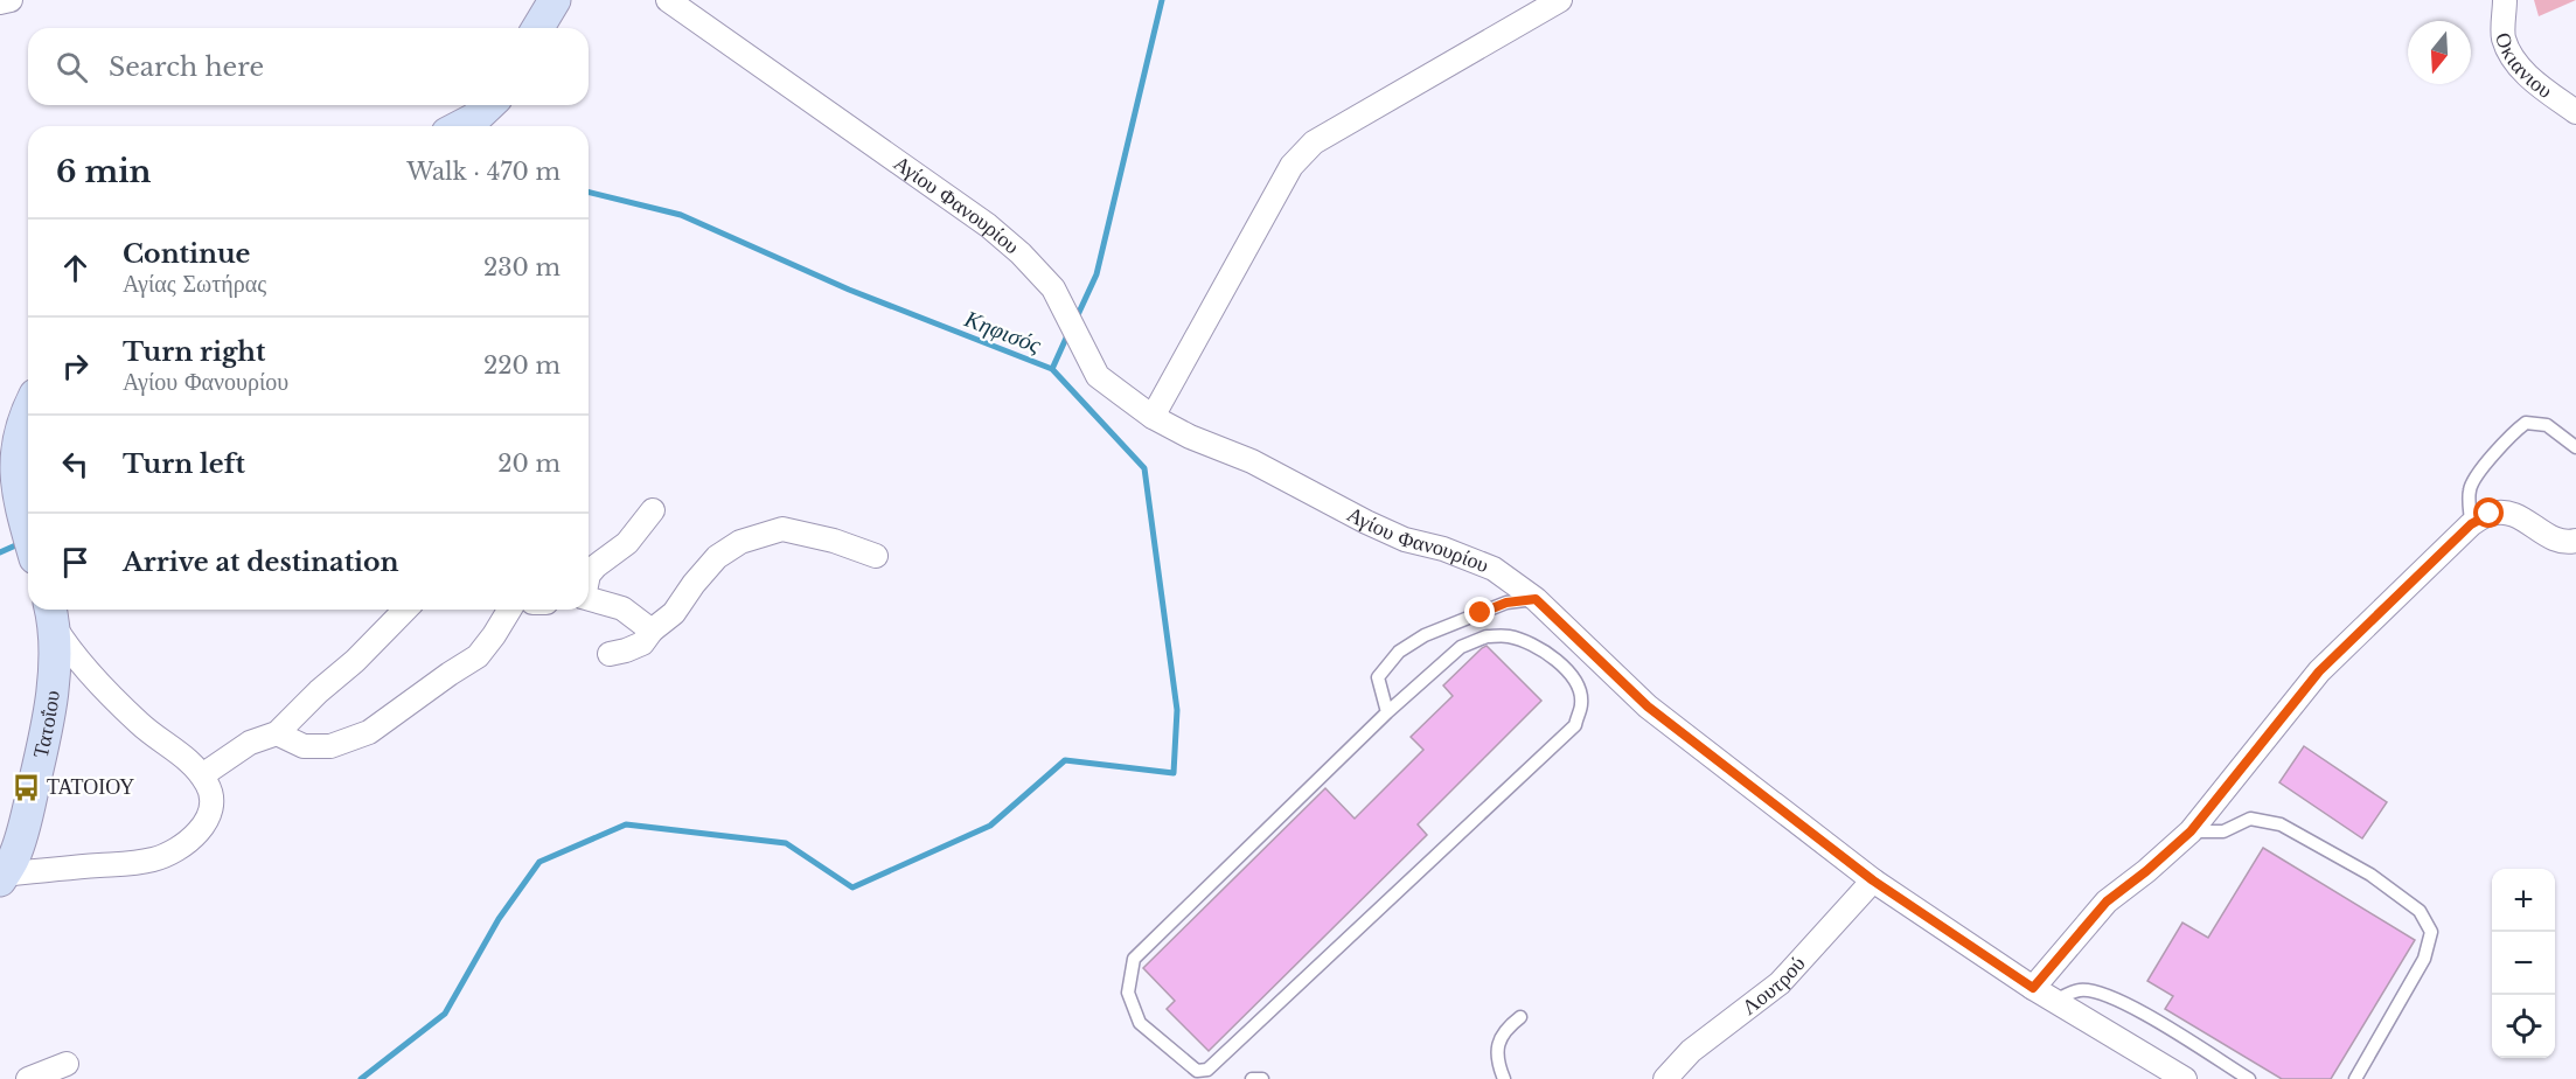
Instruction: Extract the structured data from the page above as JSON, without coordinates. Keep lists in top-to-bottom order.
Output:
{
  "streets": {
    "main road": ["Τατοΐου"],
    "street": ["Οκιανιου", "Αγίου Φανουρίου", "Λουτρού"]
  },
  "crossings": [
    ["Αγίου Φανουρίου", "Λουτρού"]
  ],
  "water": ["Κηφισός"],
  "places": {
    "bus stop": ["ΤΑΤΟΙΟΥ"]
  },
  "north": "bottom",
  "page": {
    "search": "Search here",
    "heading": ["6 min", "Walk · 470 m"],
    "list": [
      ["Continue", "Αγίας Σωτήρας", "230 m"],
      ["Turn right", "Αγίου Φανουρίου", "220 m"],
      ["Turn left", "20 m"],
      "Arrive at destination"
    ],
    "map_buttons": ["+", "−"]
  }
}
